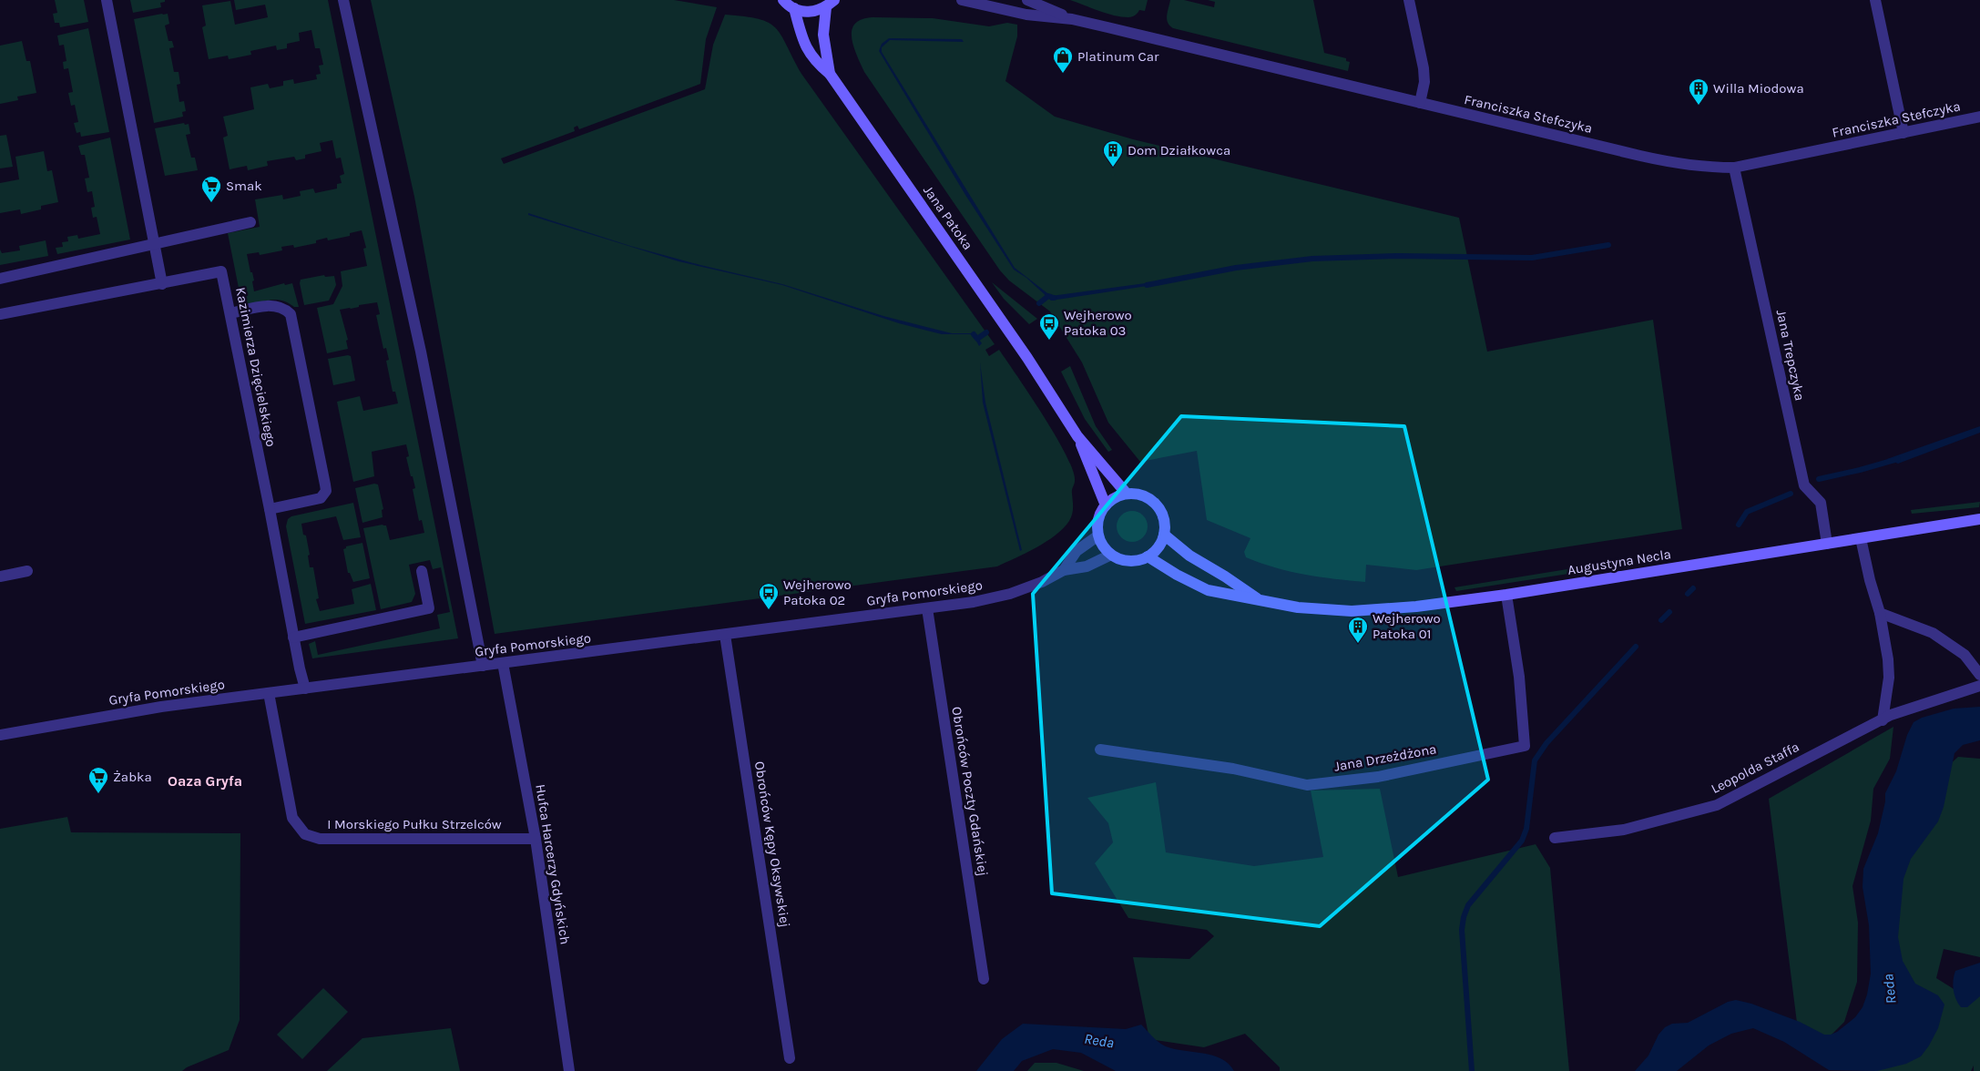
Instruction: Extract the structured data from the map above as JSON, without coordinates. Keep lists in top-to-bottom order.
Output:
{
  "streets": {
    "main road": ["Jana Patoka", "Augustyna Necla"],
    "street": [
      "Franciszka Stefczyka",
      "Jana Trepczyka",
      "Kazimierza Dzięcielskiego",
      "Gryfa Pomorskiego",
      "Jana Drzeżdżona",
      "Leopolda Staffa",
      "Obrońców Poczty Gdańskiej",
      "I Morskiego Pułku Strzelców",
      "Obrońców Kępy Oksywskiej",
      "Hufca Harcerzy Gdyńskich"
    ]
  },
  "crossings": [
    ["Franciszka Stefczyka", "Jana Trepczyka"],
    ["Jana Patoka", "Augustyna Necla"],
    ["Jana Patoka", "Gryfa Pomorskiego"],
    ["Jana Trepczyka", "Augustyna Necla"],
    ["Kazimierza Dzięcielskiego", "Gryfa Pomorskiego"],
    ["Augustyna Necla", "Gryfa Pomorskiego"],
    ["Augustyna Necla", "Jana Drzeżdżona"],
    ["Gryfa Pomorskiego", "Obrońców Poczty Gdańskiej"],
    ["Gryfa Pomorskiego", "I Morskiego Pułku Strzelców"],
    ["Gryfa Pomorskiego", "Obrońców Kępy Oksywskiej"],
    ["Gryfa Pomorskiego", "Hufca Harcerzy Gdyńskich"],
    ["I Morskiego Pułku Strzelców", "Hufca Harcerzy Gdyńskich"]
  ],
  "districts": ["Oaza Gryfa"],
  "water": ["Reda"],
  "places": {
    "shop": ["Platinum Car"],
    "building": ["Willa Miodowa", "Dom Działkowca", "Wejherowo Patoka 01"],
    "supermarket": ["Smak", "Żabka"],
    "bus stop": ["Wejherowo Patoka 03", "Wejherowo Patoka 02"]
  }
}
